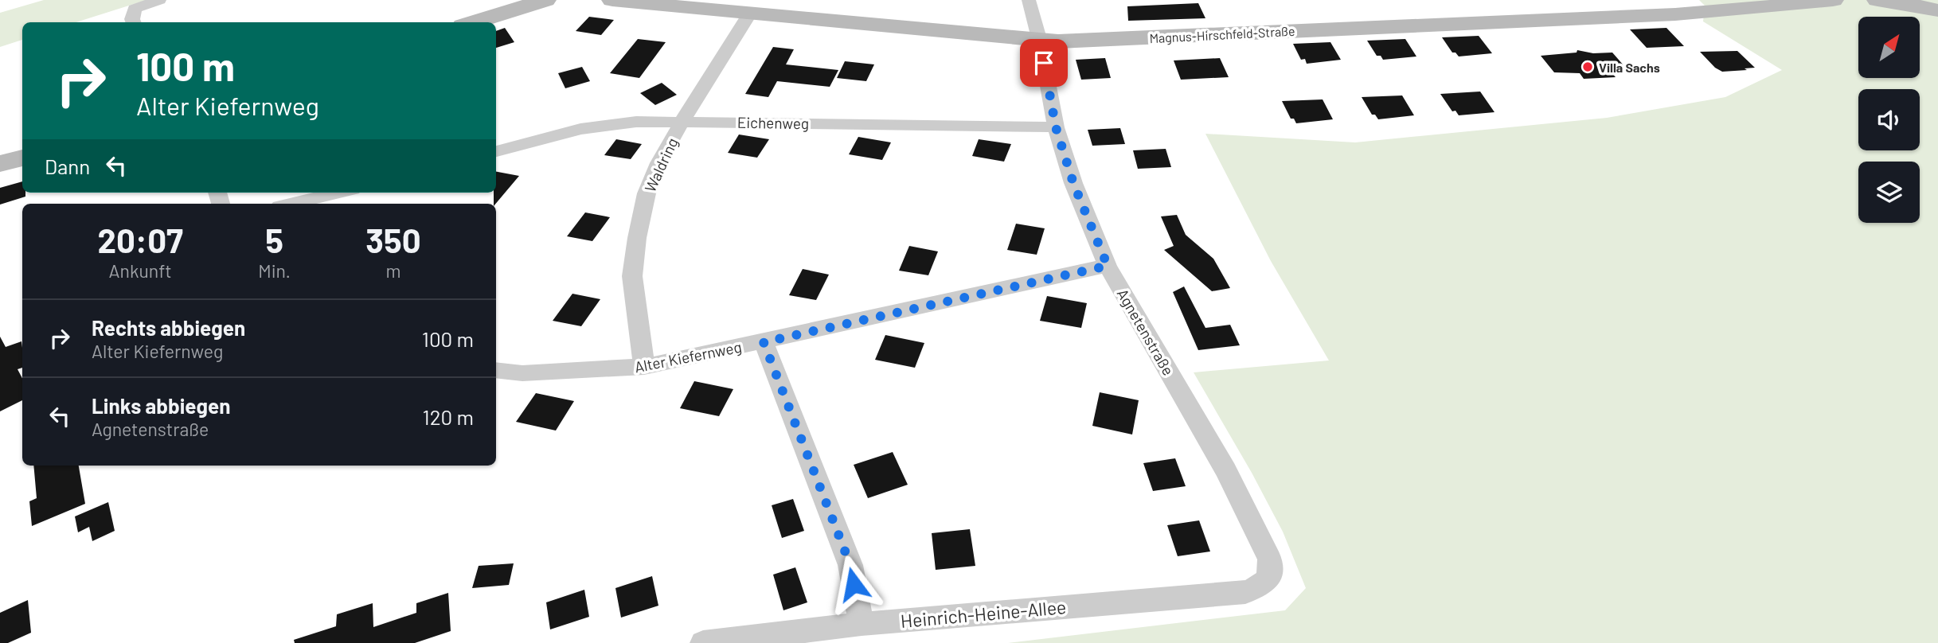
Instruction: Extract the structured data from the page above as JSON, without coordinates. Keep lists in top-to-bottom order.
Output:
{
  "streets": {
    "street": [
      "Magnus-Hirschfeld-Straße",
      "Eichenweg",
      "Waldring",
      "Agnetenstraße",
      "Alter Kiefernweg",
      "Heinrich-Heine-Allee"
    ]
  },
  "crossings": [
    ["Magnus-Hirschfeld-Straße", "Waldring"],
    ["Magnus-Hirschfeld-Straße", "Agnetenstraße"],
    ["Eichenweg", "Waldring"],
    ["Eichenweg", "Agnetenstraße"],
    ["Waldring", "Alter Kiefernweg"],
    ["Agnetenstraße", "Alter Kiefernweg"],
    ["Agnetenstraße", "Heinrich-Heine-Allee"]
  ],
  "places": ["Villa Sachs"],
  "north": "top right",
  "page": {
    "turn": ["100 m", "Alter Kiefernweg"],
    "then": "Dann",
    "eta": [
      "20:07",
      "Ankunft",
      "5",
      "Min.",
      "350",
      "m"
    ],
    "list": [
      {
        "name": "Rechts abbiegen",
        "note": "Alter Kiefernweg",
        "value": "100 m"
      },
      {
        "name": "Links abbiegen",
        "note": "Agnetenstraße",
        "value": "120 m"
      }
    ]
  }
}
